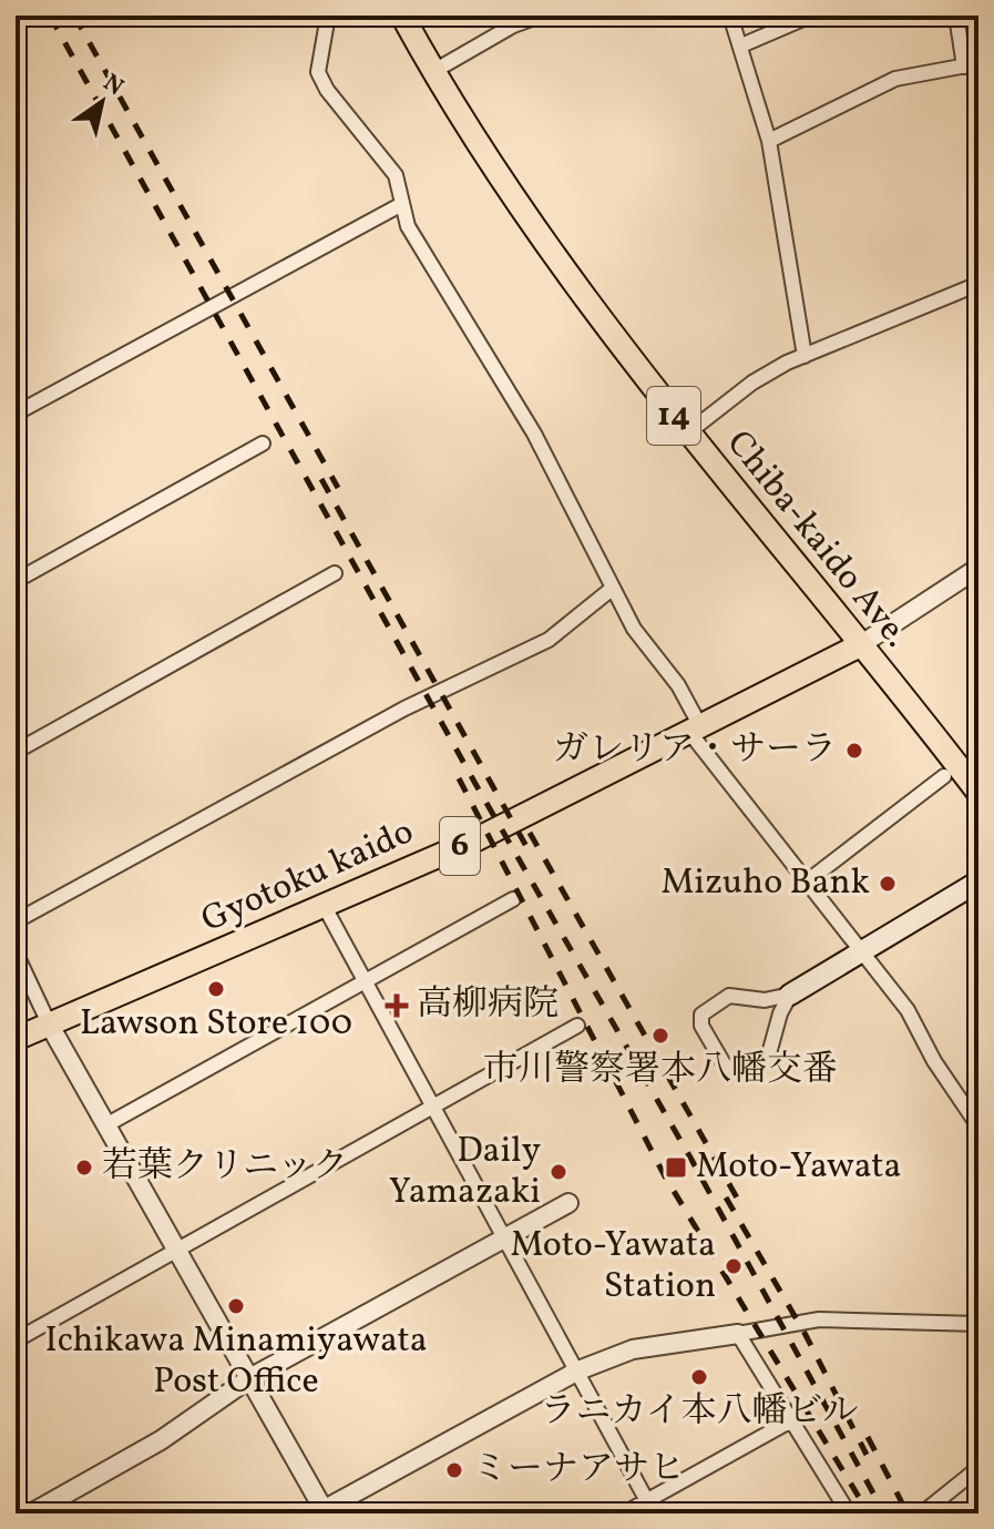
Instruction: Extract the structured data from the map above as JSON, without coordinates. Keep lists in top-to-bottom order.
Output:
{
  "streets": {
    "main road": [
      "14",
      "Chiba-kaido Ave.",
      "6",
      "Gyotoku kaido"
    ]
  },
  "crossings": [
    ["Chiba-kaido Ave.", "Gyotoku kaido"]
  ],
  "places": {
    "other": [
      "ガレリア・サーラ",
      "Mizuho Bank",
      "Lawson Store 100",
      "市川警察署本八幡交番",
      "若葉クリニック",
      "Daily Yamazaki",
      "Moto-Yawata Station",
      "Ichikawa Minamiyawata Post Office",
      "ラニカイ本八幡ビル",
      "ミーナアサヒ"
    ],
    "health": ["高柳病院"],
    "transit": ["Moto-Yawata"]
  },
  "north": "top right"
}
